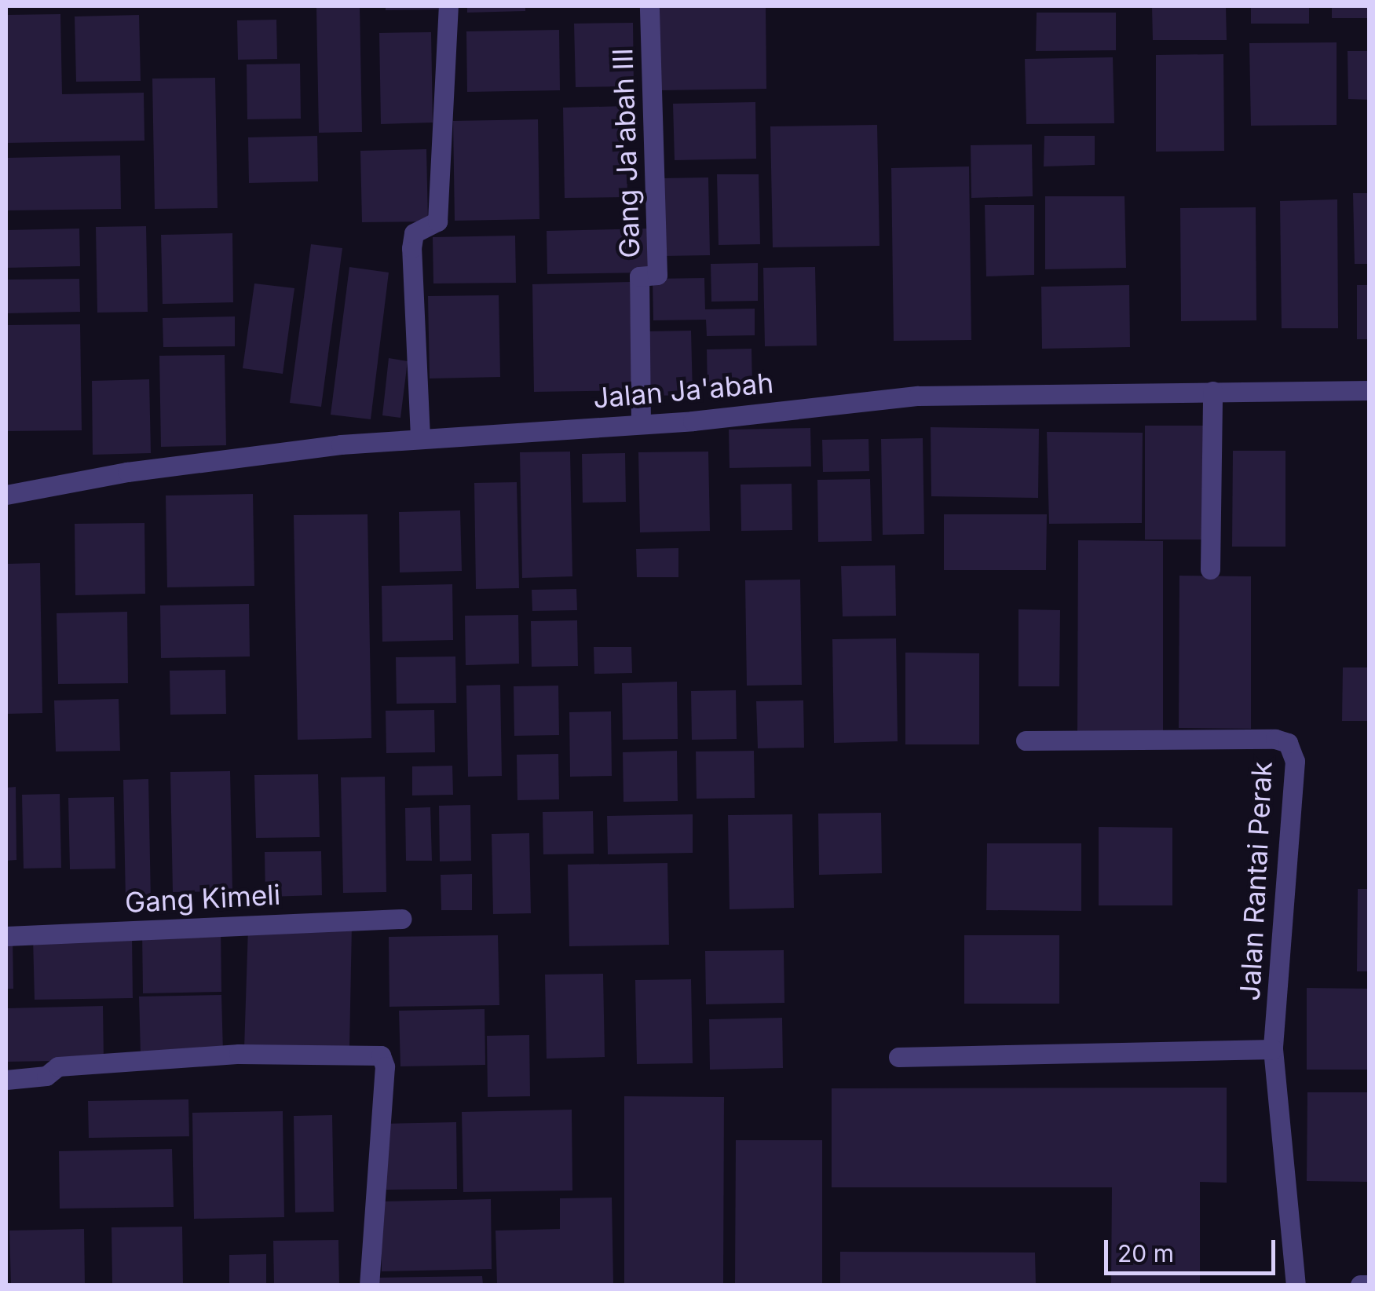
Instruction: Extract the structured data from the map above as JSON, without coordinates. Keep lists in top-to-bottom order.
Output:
{
  "streets": {
    "street": [
      "Gang Ja'abah III",
      "Jalan Ja'abah",
      "Jalan Rantai Perak",
      "Gang Kimeli"
    ]
  },
  "crossings": [
    ["Gang Ja'abah III", "Jalan Ja'abah"]
  ],
  "scale_bar": "20 m"
}
